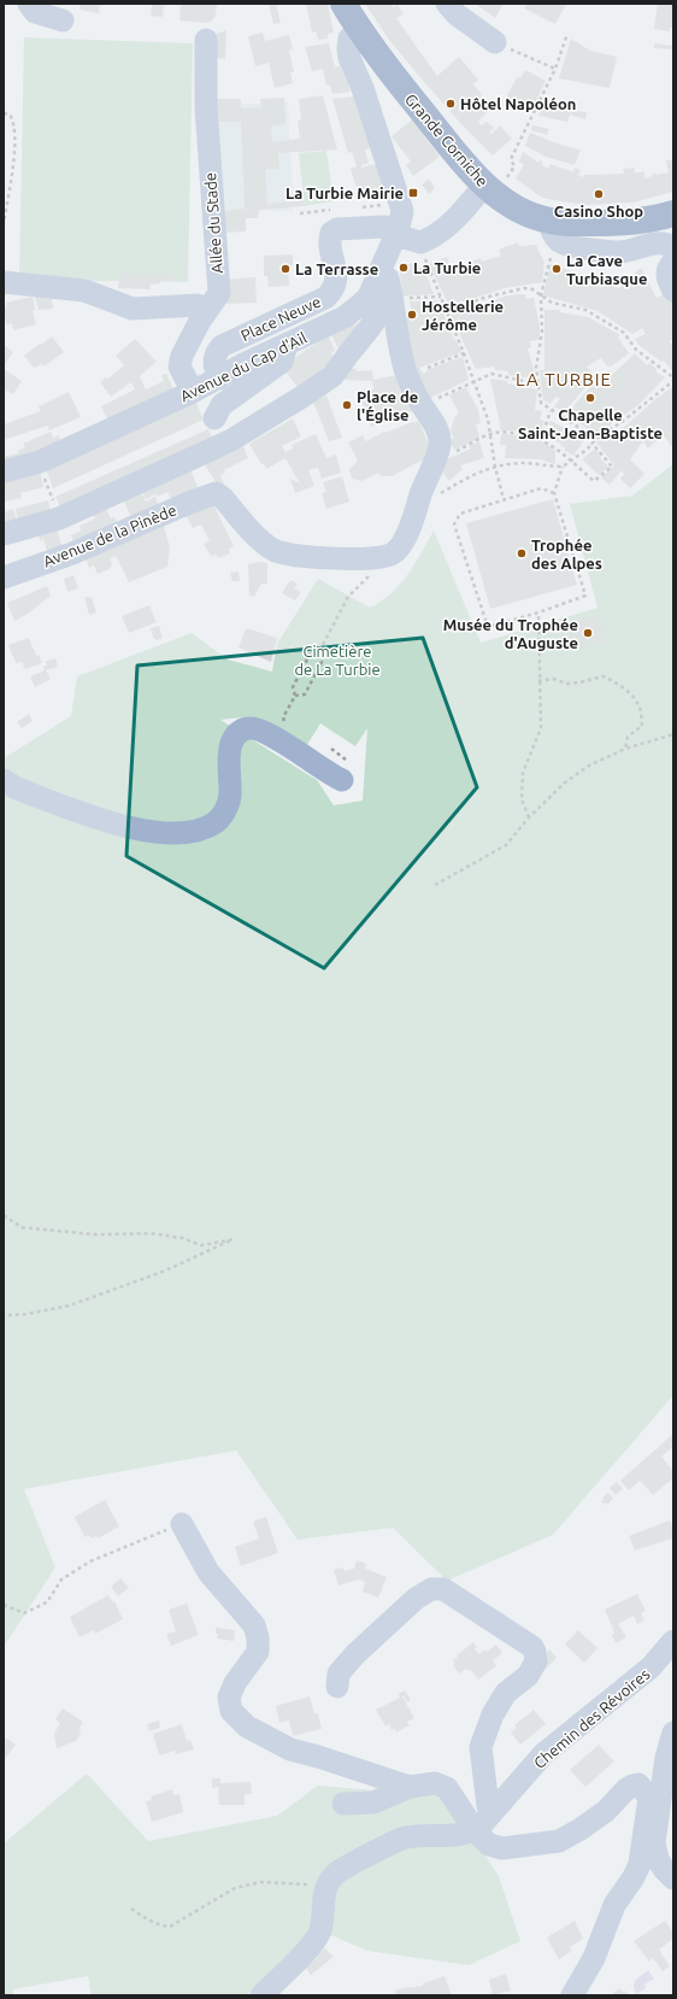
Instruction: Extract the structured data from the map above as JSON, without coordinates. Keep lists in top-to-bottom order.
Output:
{
  "streets": {
    "main road": ["Grande Corniche"],
    "street": [
      "Allée du Stade",
      "Place Neuve",
      "Avenue du Cap d'Ail",
      "Avenue de la Pinède",
      "Chemin des Révoires"
    ]
  },
  "crossings": [
    ["Allée du Stade", "Avenue du Cap d'Ail"],
    ["Place Neuve", "Avenue du Cap d'Ail"]
  ],
  "districts": ["LA TURBIE"],
  "parks": ["Cimetière de La Turbie"],
  "places": {
    "other": [
      "Hôtel Napoléon",
      "Casino Shop",
      "La Turbie",
      "La Terrasse",
      "La Cave Turbiasque",
      "Hostellerie Jérôme",
      "Chapelle Saint-Jean-Baptiste",
      "Place de l'Église",
      "Trophée des Alpes",
      "Musée du Trophée d'Auguste"
    ],
    "transit": ["La Turbie Mairie"]
  }
}
